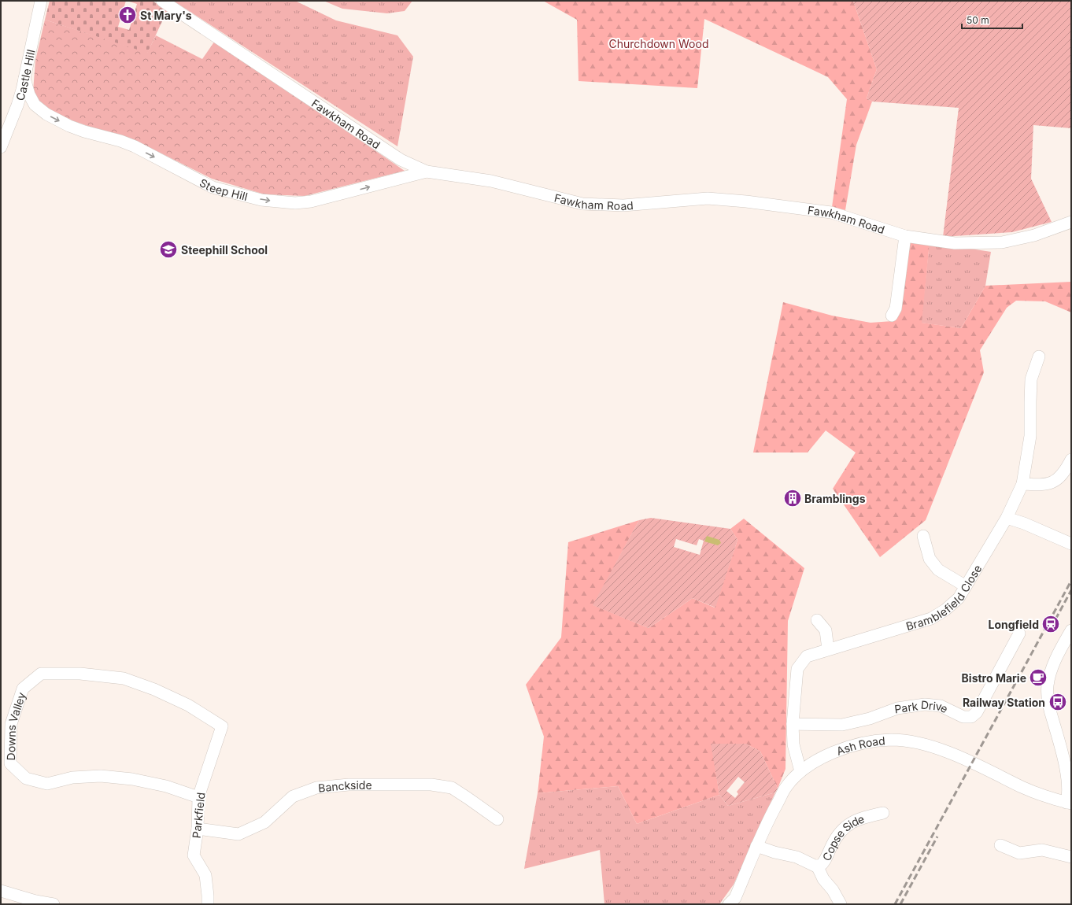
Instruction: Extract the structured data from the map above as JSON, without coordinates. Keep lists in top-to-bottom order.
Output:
{
  "streets": {
    "street": [
      "Castle Hill",
      "Fawkham Road",
      "Steep Hill",
      "Bramblefield Close",
      "Park Drive",
      "Downs Valley",
      "Ash Road",
      "Banckside",
      "Parkfield",
      "Copse Side"
    ]
  },
  "crossings": [
    ["Castle Hill", "Steep Hill"],
    ["Fawkham Road", "Steep Hill"],
    ["Bramblefield Close", "Park Drive"],
    ["Bramblefield Close", "Ash Road"],
    ["Downs Valley", "Parkfield"],
    ["Ash Road", "Copse Side"],
    ["Banckside", "Parkfield"]
  ],
  "one_way": ["Steep Hill"],
  "parks": ["Churchdown Wood"],
  "places": {
    "church": ["St Mary's"],
    "school or university": ["Steephill School"],
    "building": ["Bramblings"],
    "station": ["Longfield"],
    "cafe": ["Bistro Marie"],
    "bus stop": ["Railway Station"]
  },
  "scale_bar": "50 m"
}
